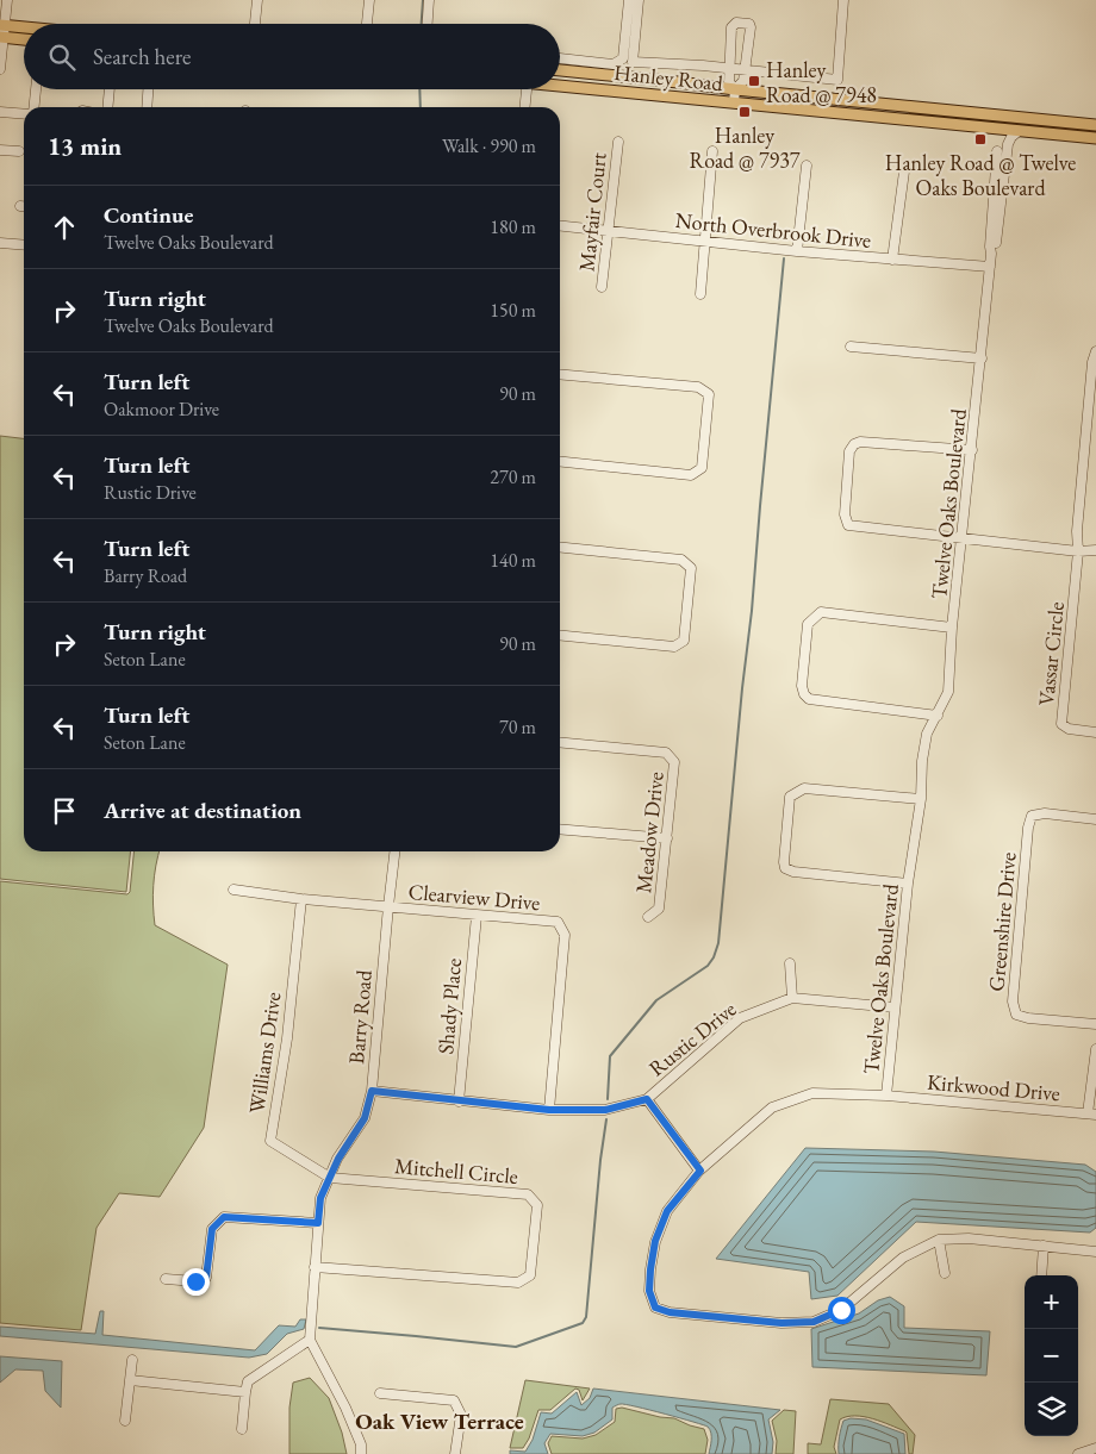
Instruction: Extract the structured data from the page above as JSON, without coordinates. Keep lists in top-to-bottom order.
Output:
{
  "streets": {
    "main road": ["Hanley Road"],
    "street": [
      "Mayfair Court",
      "North Overbrook Drive",
      "Twelve Oaks Boulevard",
      "Vassar Circle",
      "Meadow Drive",
      "Clearview Drive",
      "Greenshire Drive",
      "Shady Place",
      "Barry Road",
      "Rustic Drive",
      "Williams Drive",
      "Kirkwood Drive",
      "Mitchell Circle"
    ]
  },
  "crossings": [
    ["Hanley Road", "Twelve Oaks Boulevard"],
    ["Mayfair Court", "North Overbrook Drive"],
    ["North Overbrook Drive", "Twelve Oaks Boulevard"],
    ["Twelve Oaks Boulevard", "Rustic Drive"],
    ["Twelve Oaks Boulevard", "Kirkwood Drive"],
    ["Clearview Drive", "Shady Place"],
    ["Clearview Drive", "Barry Road"],
    ["Clearview Drive", "Rustic Drive"],
    ["Clearview Drive", "Williams Drive"],
    ["Shady Place", "Rustic Drive"],
    ["Barry Road", "Rustic Drive"],
    ["Barry Road", "Williams Drive"],
    ["Barry Road", "Mitchell Circle"],
    ["Williams Drive", "Mitchell Circle"]
  ],
  "districts": ["Oak View Terrace"],
  "places": {
    "transit": ["Hanley Road @ 7948", "Hanley Road @ 7937", "Hanley Road @ Twelve Oaks Boulevard"]
  },
  "page": {
    "search": "Search here",
    "heading": ["13 min", "Walk · 990 m"],
    "list": [
      ["Continue", "Twelve Oaks Boulevard", "180 m"],
      ["Turn right", "Twelve Oaks Boulevard", "150 m"],
      ["Turn left", "Oakmoor Drive", "90 m"],
      ["Turn left", "Rustic Drive", "270 m"],
      ["Turn left", "Barry Road", "140 m"],
      ["Turn right", "Seton Lane", "90 m"],
      ["Turn left", "Seton Lane", "70 m"],
      "Arrive at destination"
    ],
    "map_buttons": ["+", "−"]
  }
}
